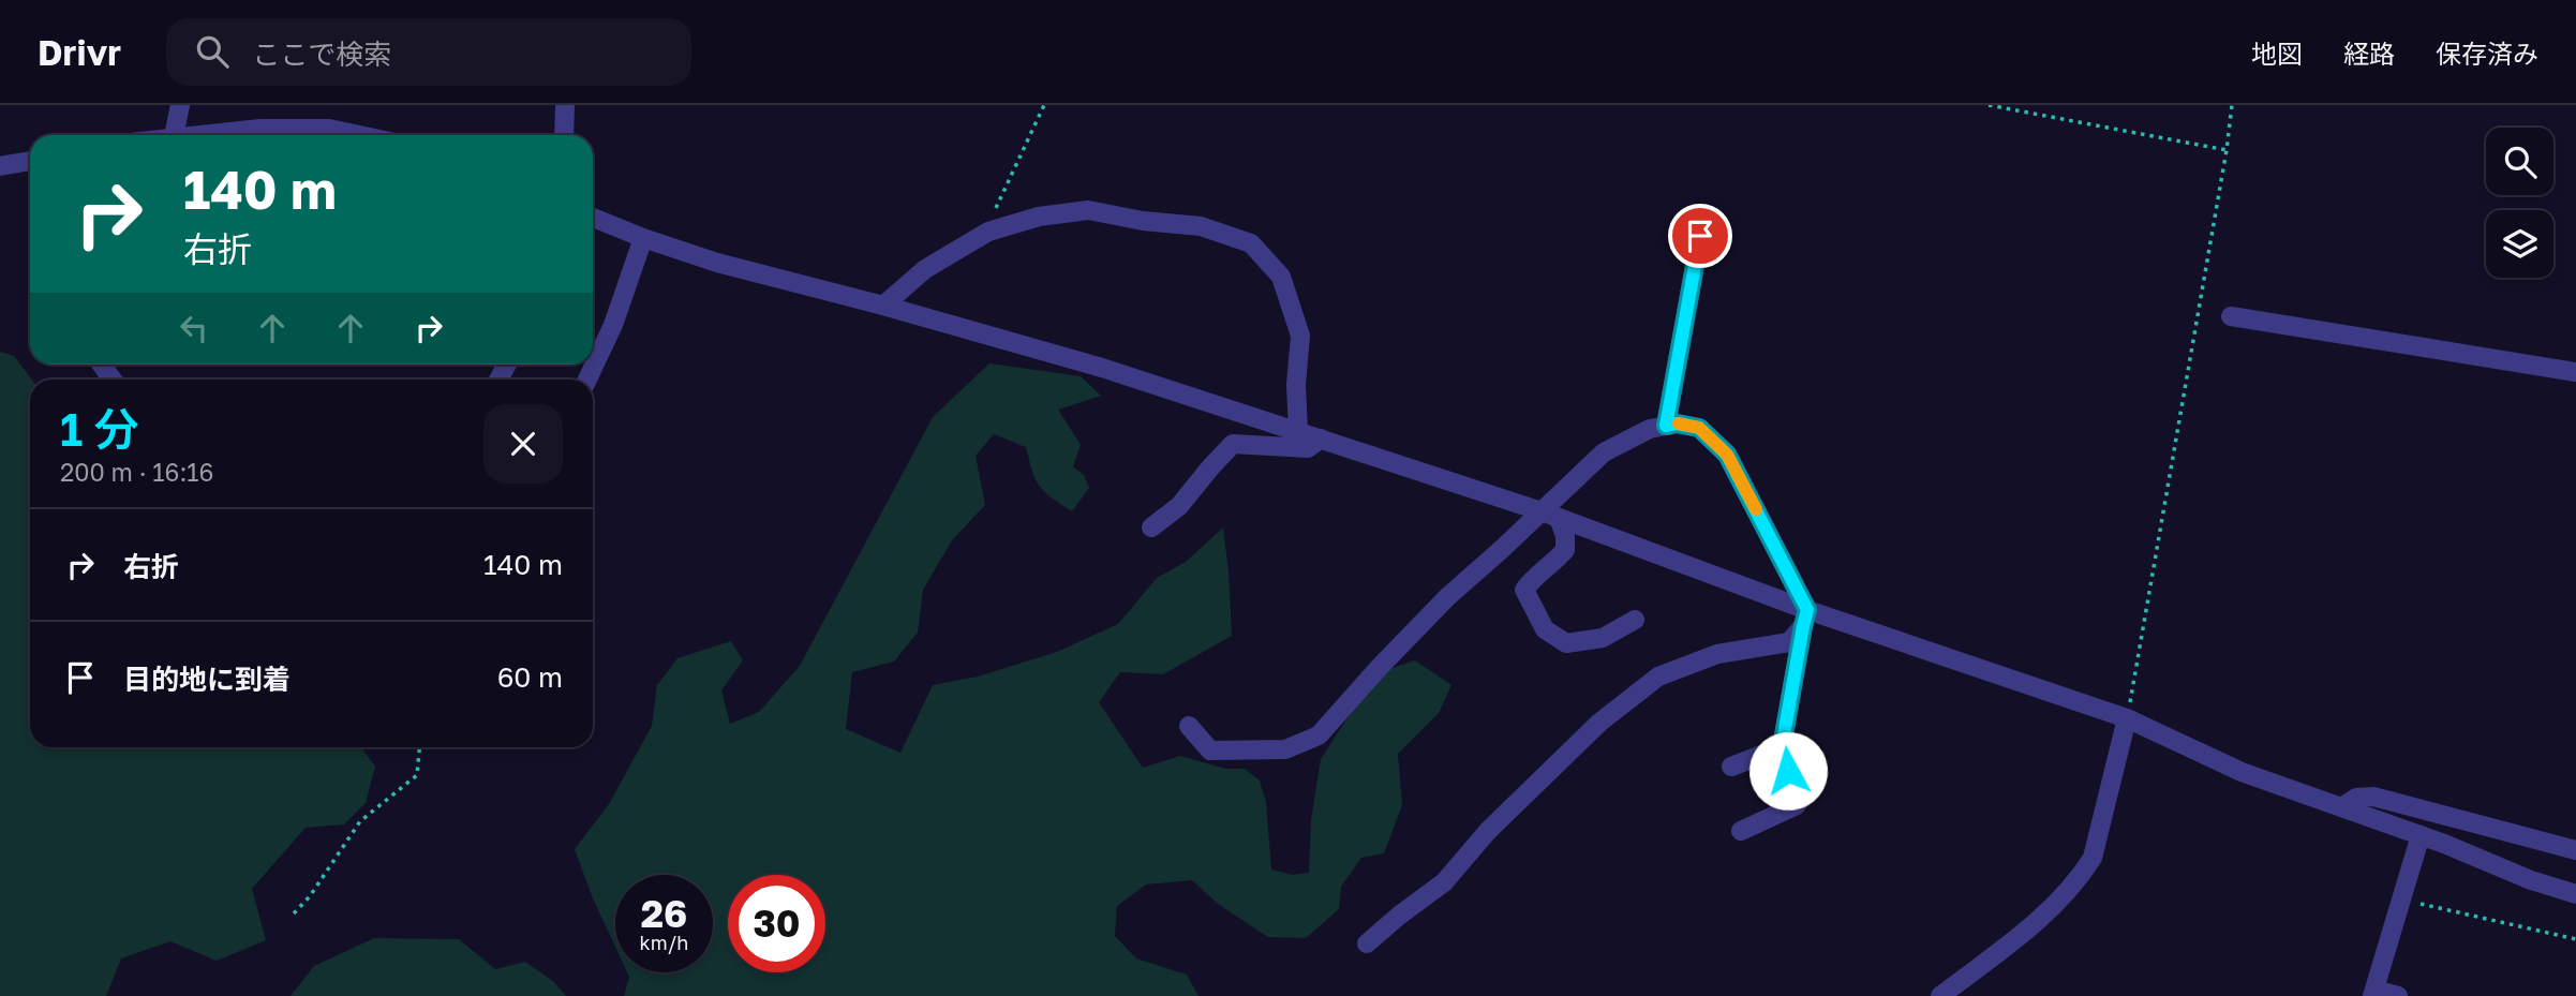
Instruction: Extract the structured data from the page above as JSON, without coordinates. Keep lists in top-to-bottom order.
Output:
{
  "page": {
    "header": "Drivr",
    "search": "ここで検索",
    "nav": ["地図", "経路", "保存済み"],
    "turn": ["140 m", "右折"],
    "heading": ["1 分", "200 m · 16:16"],
    "list": [
      {
        "name": "右折",
        "value": "140 m"
      },
      {
        "name": "目的地に到着",
        "value": "60 m"
      }
    ],
    "speed": "26 km/h",
    "limit": "30"
  }
}
